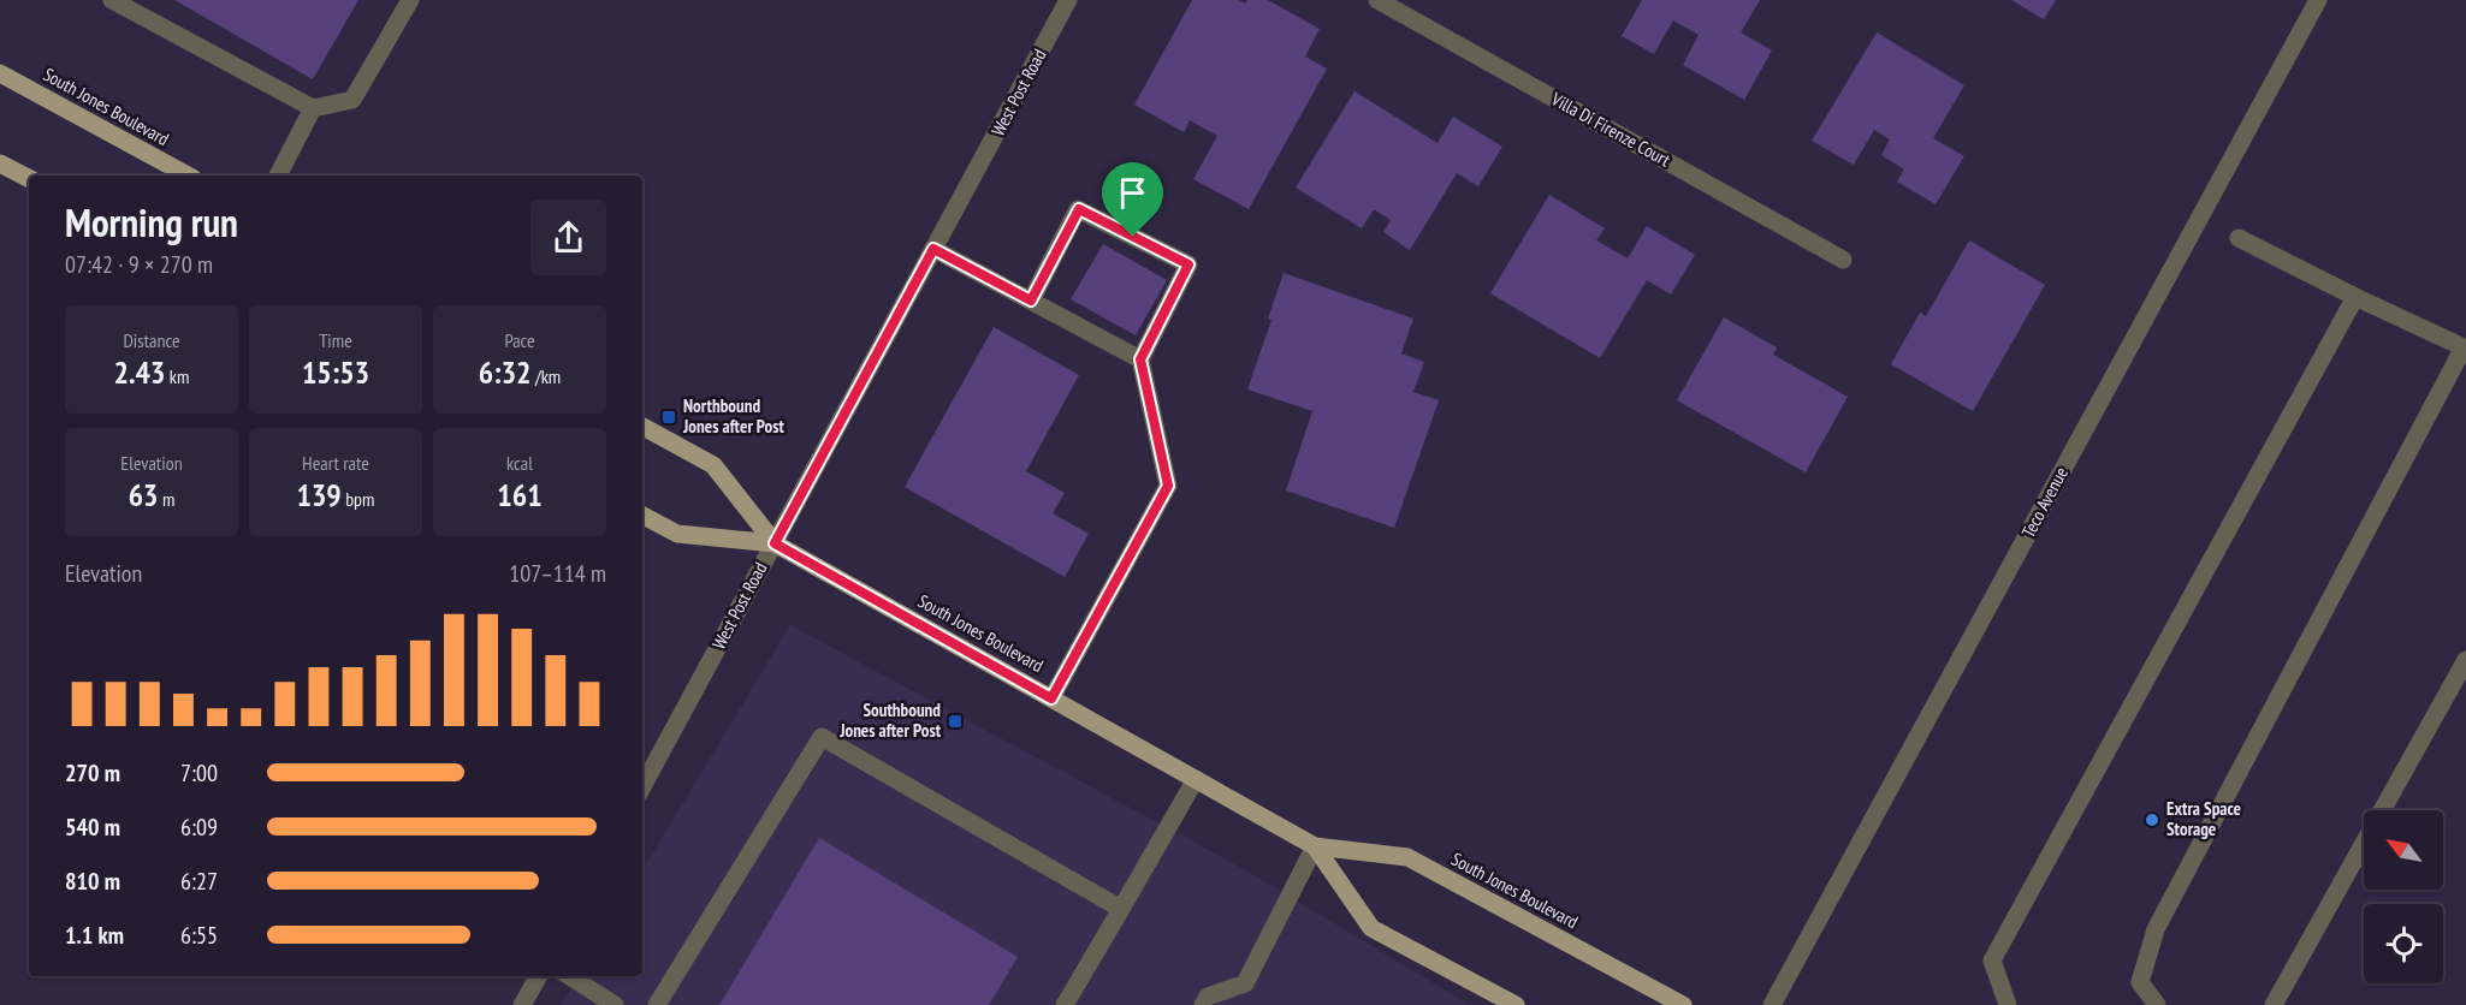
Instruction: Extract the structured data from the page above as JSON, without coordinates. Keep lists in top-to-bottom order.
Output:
{
  "streets": {
    "main road": ["South Jones Boulevard"],
    "street": ["West Post Road", "Villa Di Firenze Court", "Teco Avenue"]
  },
  "crossings": [
    ["West Post Road", "South Jones Boulevard"]
  ],
  "places": {
    "transit": ["Northbound Jones after Post", "Southbound Jones after Post"],
    "other": ["Extra Space Storage"]
  },
  "north": "top left",
  "page": {
    "heading": ["Morning run", "07:42 · 9 × 270 m"],
    "stats": [
      ["Distance", "2.43 km"],
      ["Time", "15:53"],
      ["Pace", "6:32 /km"],
      ["Elevation", "63 m"],
      ["Heart rate", "139 bpm"],
      ["kcal", "161"]
    ],
    "chart": ["Elevation", "107–114 m"],
    "list": [
      {
        "name": "270 m",
        "note": "7:00"
      },
      {
        "name": "540 m",
        "note": "6:09"
      },
      {
        "name": "810 m",
        "note": "6:27"
      },
      {
        "name": "1.1 km",
        "note": "6:55"
      }
    ]
  }
}
